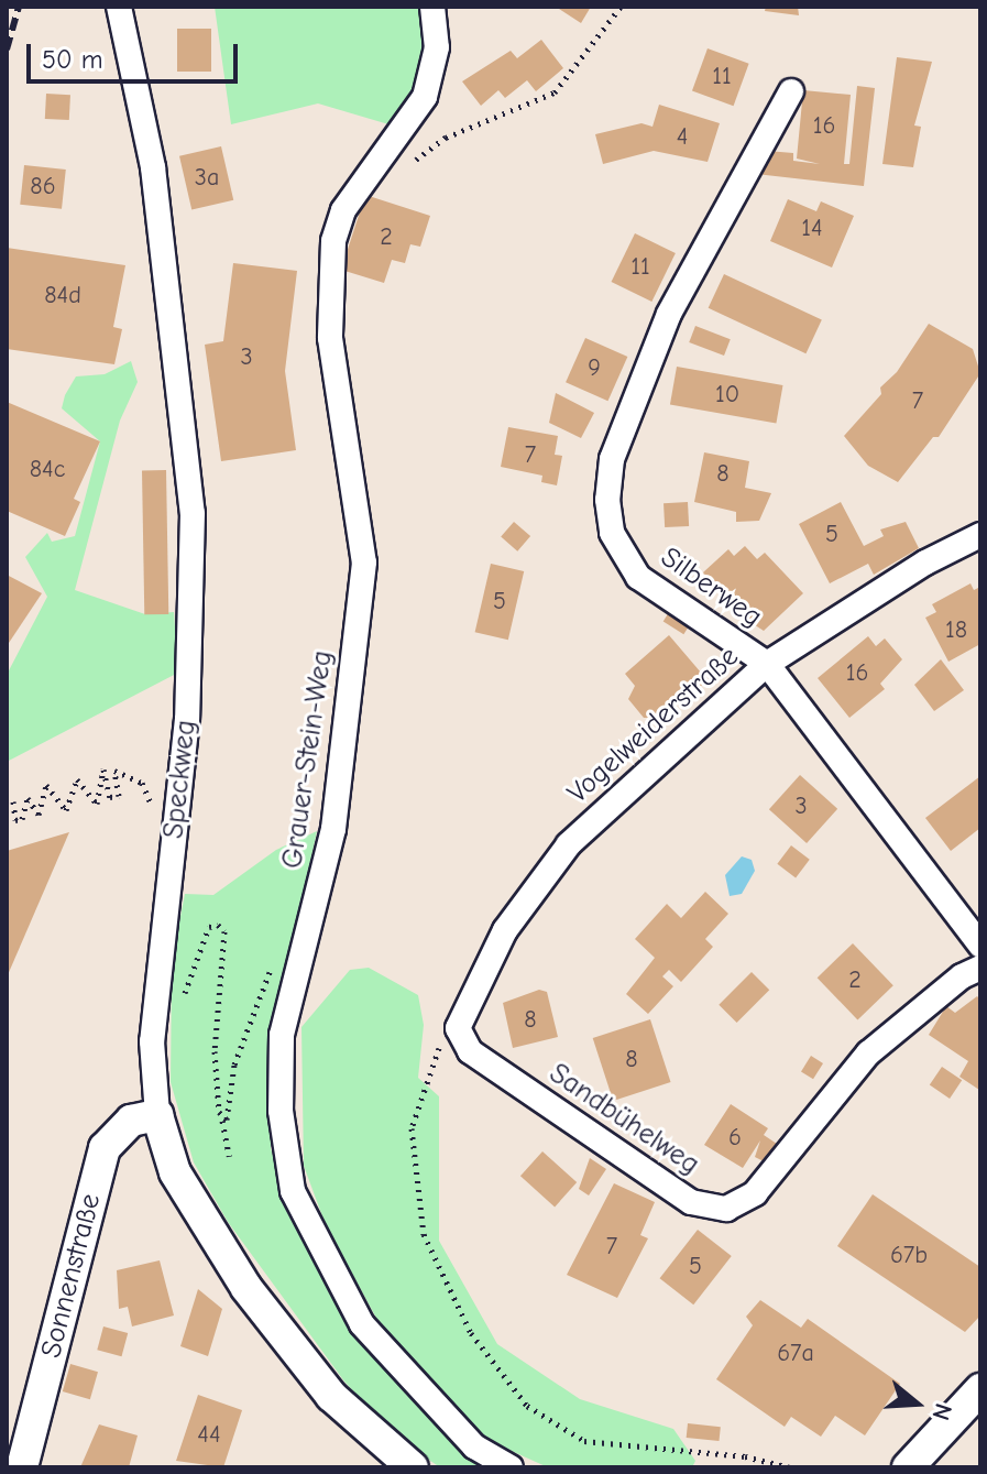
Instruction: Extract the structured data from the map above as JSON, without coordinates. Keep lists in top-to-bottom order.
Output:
{
  "streets": {
    "street": [
      "Silberweg",
      "Vogelweiderstraße",
      "Grauer-Stein-Weg",
      "Speckweg",
      "Sandbühelweg",
      "Sonnenstraße"
    ]
  },
  "crossings": [
    ["Silberweg", "Vogelweiderstraße"],
    ["Vogelweiderstraße", "Sandbühelweg"],
    ["Speckweg", "Sonnenstraße"]
  ],
  "house_numbers": [
    "11",
    "16",
    "4",
    "3a",
    "86",
    "14",
    "2",
    "11",
    "84d",
    "3",
    "9",
    "10",
    "7",
    "7",
    "84c",
    "8",
    "5",
    "5",
    "18",
    "16",
    "3",
    "2",
    "8",
    "8",
    "6",
    "7",
    "67b",
    "5",
    "67a",
    "44"
  ],
  "scale_bar": "50 m",
  "north": "right"
}
